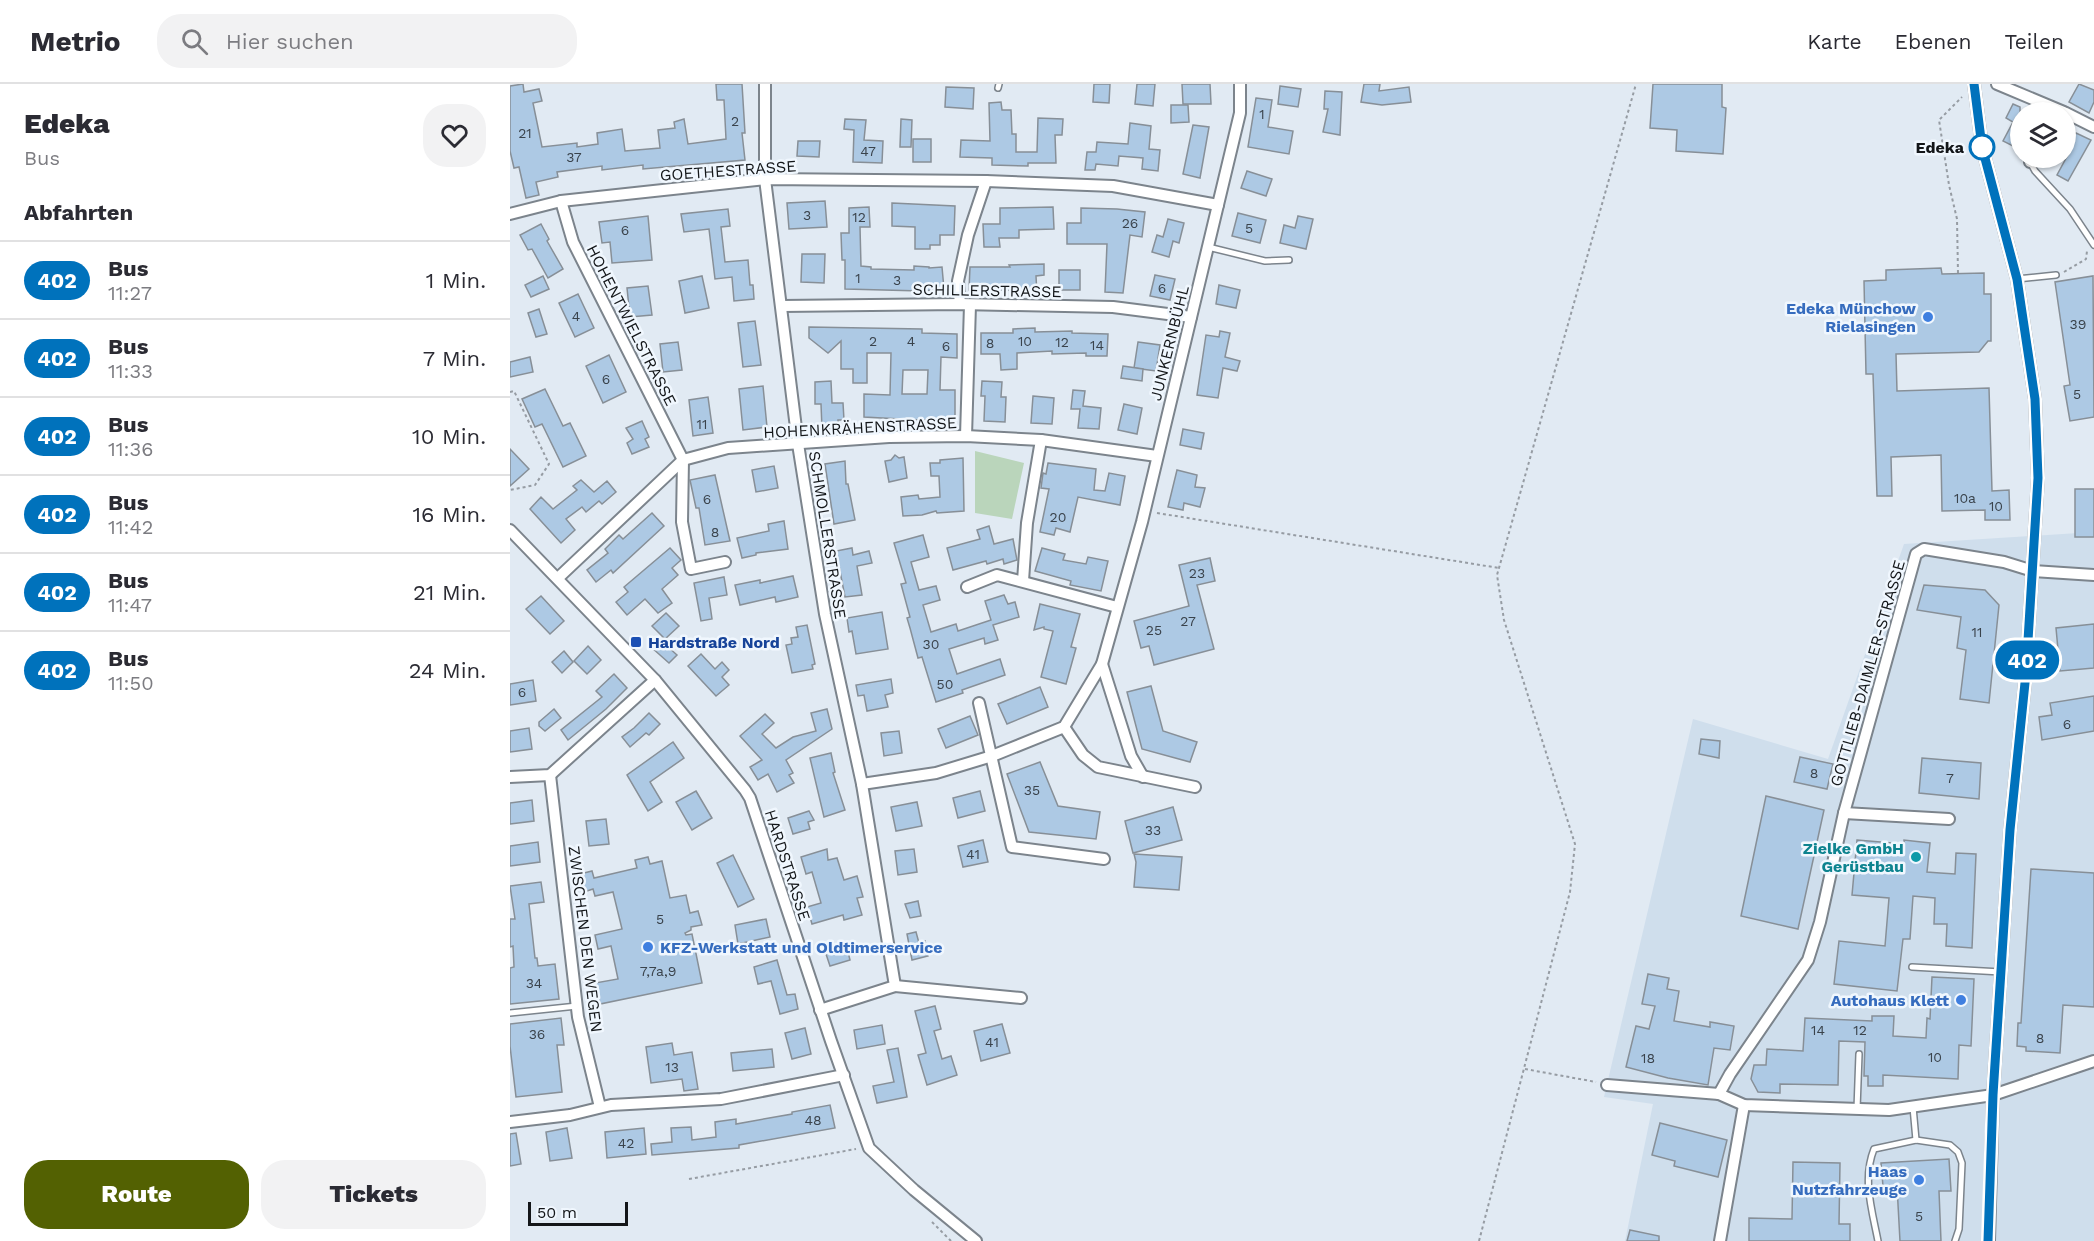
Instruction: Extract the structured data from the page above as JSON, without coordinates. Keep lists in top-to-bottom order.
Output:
{
  "streets": {
    "street": [
      "GOETHESTRASSE",
      "SCHILLERSTRASSE",
      "HOHENTWIELSTRASSE",
      "JUNKERNBÜHL",
      "HOHENKRÄHENSTRASSE",
      "SCHMOLLERSTRASSE",
      "GOTTLIEB-DAIMLER-STRASSE",
      "HARDSTRASSE",
      "ZWISCHEN DEN WEGEN"
    ]
  },
  "crossings": [
    ["GOETHESTRASSE", "HOHENTWIELSTRASSE"],
    ["GOETHESTRASSE", "JUNKERNBÜHL"],
    ["GOETHESTRASSE", "SCHMOLLERSTRASSE"],
    ["SCHILLERSTRASSE", "JUNKERNBÜHL"],
    ["SCHILLERSTRASSE", "SCHMOLLERSTRASSE"],
    ["HOHENTWIELSTRASSE", "HOHENKRÄHENSTRASSE"],
    ["JUNKERNBÜHL", "HOHENKRÄHENSTRASSE"],
    ["HOHENKRÄHENSTRASSE", "SCHMOLLERSTRASSE"],
    ["HOHENKRÄHENSTRASSE", "HARDSTRASSE"]
  ],
  "places": {
    "other": [
      "Edeka",
      "Edeka Münchow Rielasingen",
      "Zielke GmbH Gerüstbau",
      "KFZ-Werkstatt und Oldtimerservice",
      "Autohaus Klett",
      "Haas Nutzfahrzeuge"
    ],
    "transit": ["Hardstraße Nord"]
  },
  "lines": ["bus line 402"],
  "house_numbers": [
    "1",
    "2",
    "21",
    "47",
    "37",
    "3",
    "12",
    "26",
    "5",
    "6",
    "1",
    "3",
    "6",
    "4",
    "39",
    "2",
    "4",
    "10",
    "12",
    "8",
    "14",
    "6",
    "6",
    "5",
    "11",
    "10a",
    "6",
    "10",
    "20",
    "8",
    "23",
    "27",
    "25",
    "11",
    "30",
    "50",
    "6",
    "6",
    "8",
    "7",
    "35",
    "33",
    "41",
    "5",
    "7,7a,9",
    "34",
    "14",
    "12",
    "36",
    "8",
    "41",
    "10",
    "18",
    "13",
    "48",
    "42",
    "5"
  ],
  "scale_bar": "50 m",
  "page": {
    "header": "Metrio",
    "search": "Hier suchen",
    "nav": ["Karte", "Ebenen", "Teilen"],
    "heading": [
      ["Edeka", "Bus"],
      "Abfahrten"
    ],
    "on_map": "402",
    "list": [
      {
        "mark": "402",
        "name": "Bus",
        "note": "11:27",
        "value": "1 Min."
      },
      {
        "mark": "402",
        "name": "Bus",
        "note": "11:33",
        "value": "7 Min."
      },
      {
        "mark": "402",
        "name": "Bus",
        "note": "11:36",
        "value": "10 Min."
      },
      {
        "mark": "402",
        "name": "Bus",
        "note": "11:42",
        "value": "16 Min."
      },
      {
        "mark": "402",
        "name": "Bus",
        "note": "11:47",
        "value": "21 Min."
      },
      {
        "mark": "402",
        "name": "Bus",
        "note": "11:50",
        "value": "24 Min."
      }
    ],
    "buttons": ["Route", "Tickets"],
    "scale": "50 m"
  }
}
